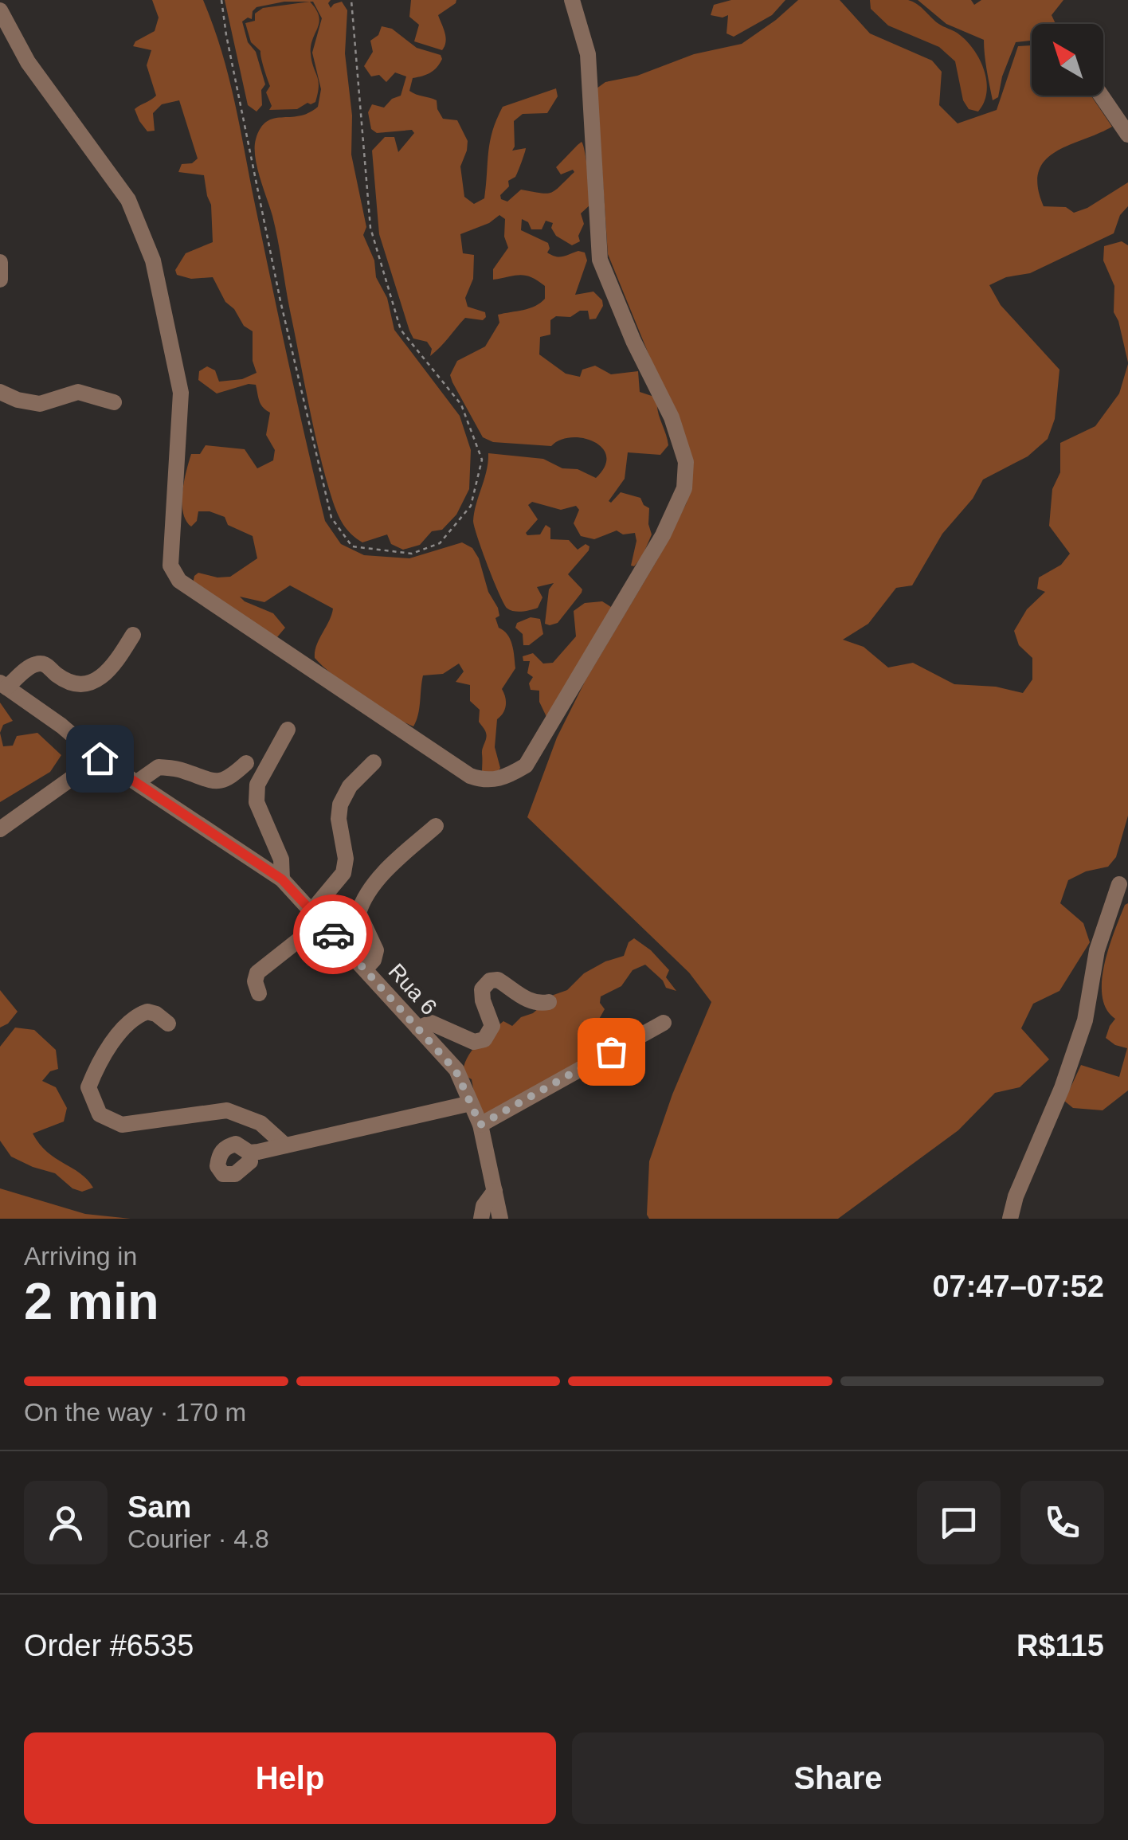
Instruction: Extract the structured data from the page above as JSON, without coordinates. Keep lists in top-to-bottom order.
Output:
{
  "streets": {
    "street": ["Rua 6"]
  },
  "north": "top left",
  "page": {
    "heading": ["2 min", "Arriving in", "07:47–07:52"],
    "panel": [
      "Sam",
      "Courier · 4.8",
      "Order #6535",
      "R$115"
    ],
    "bar": "On the way · 170 m",
    "buttons": ["Help", "Share"]
  }
}
